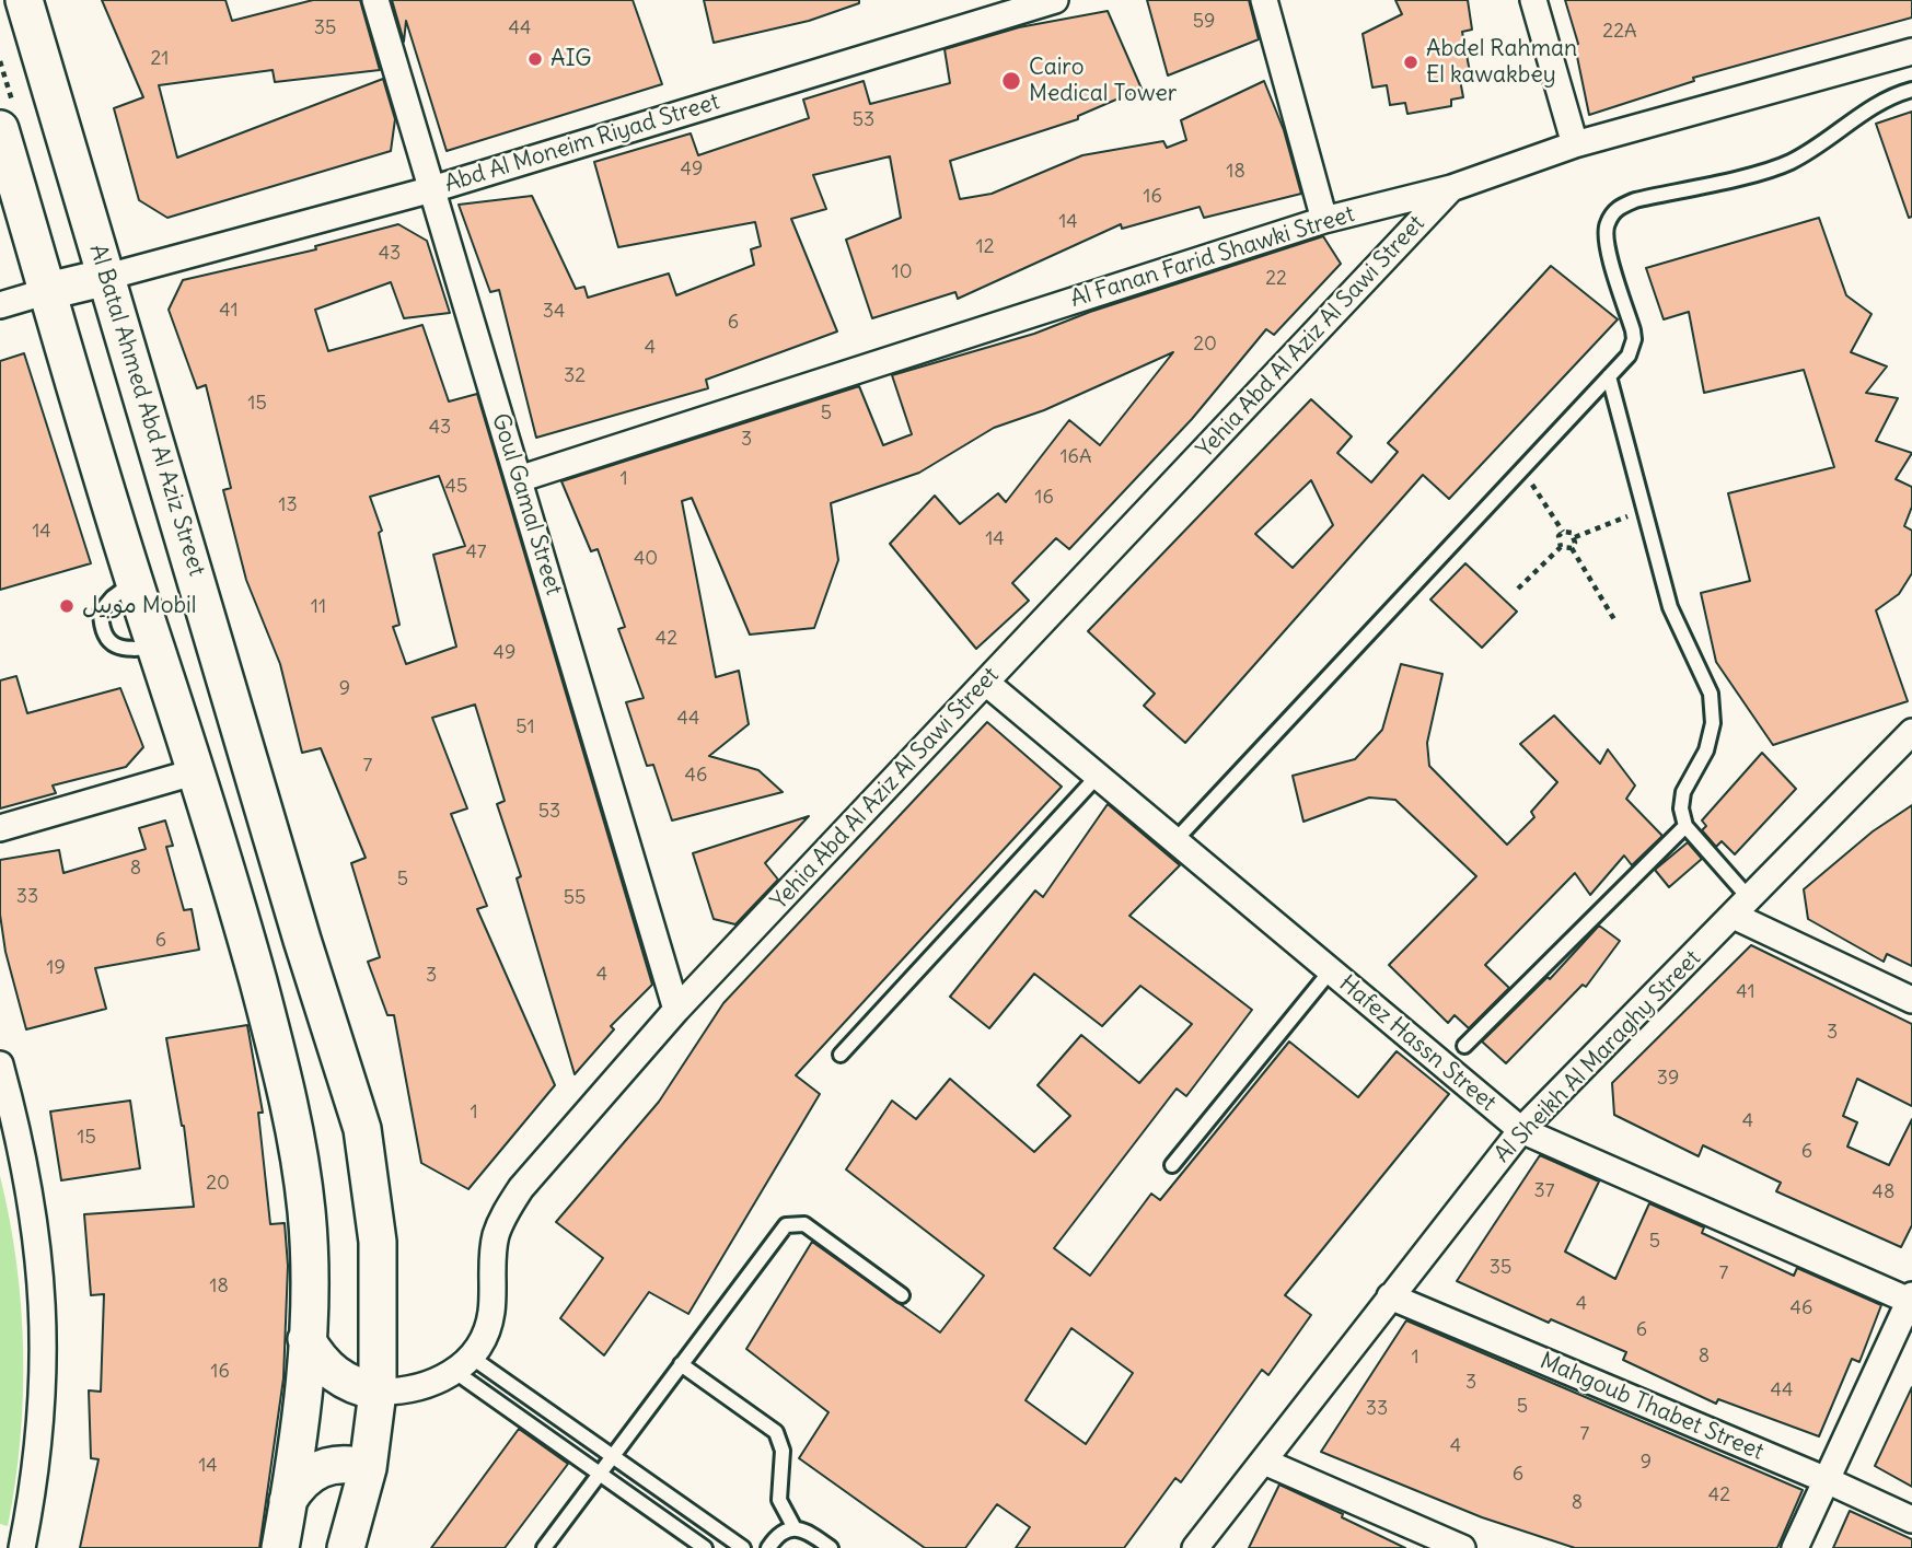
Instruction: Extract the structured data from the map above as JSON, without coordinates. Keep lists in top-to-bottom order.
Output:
{
  "streets": {
    "main road": ["Al Batal Ahmed Abd Al Aziz Street"],
    "street": [
      "Abd Al Moneim Riyad Street",
      "Al Fanan Farid Shawki Street",
      "Yehia Abd Al Aziz Al Sawi Street",
      "Goul Gamal Street",
      "Hafez Hassn Street",
      "Al Sheikh Al Maraghy Street",
      "Mahgoub Thabet Street"
    ]
  },
  "crossings": [
    ["Abd Al Moneim Riyad Street", "Al Batal Ahmed Abd Al Aziz Street"],
    ["Abd Al Moneim Riyad Street", "Goul Gamal Street"],
    ["Al Fanan Farid Shawki Street", "Yehia Abd Al Aziz Al Sawi Street"],
    ["Al Fanan Farid Shawki Street", "Goul Gamal Street"],
    ["Yehia Abd Al Aziz Al Sawi Street", "Goul Gamal Street"],
    ["Yehia Abd Al Aziz Al Sawi Street", "Hafez Hassn Street"],
    ["Hafez Hassn Street", "Al Sheikh Al Maraghy Street"],
    ["Al Sheikh Al Maraghy Street", "Mahgoub Thabet Street"]
  ],
  "places": [
    "AIG",
    "Abdel Rahman El kawakbey",
    "Cairo Medical Tower",
    "موبيل Mobil"
  ],
  "house_numbers": [
    "59",
    "35",
    "44",
    "22A",
    "21",
    "53",
    "49",
    "18",
    "16",
    "14",
    "12",
    "43",
    "10",
    "22",
    "41",
    "34",
    "6",
    "20",
    "4",
    "32",
    "15",
    "5",
    "43",
    "3",
    "16A",
    "1",
    "45",
    "16",
    "13",
    "14",
    "14",
    "47",
    "40",
    "11",
    "42",
    "49",
    "9",
    "44",
    "51",
    "7",
    "46",
    "53",
    "8",
    "5",
    "33",
    "55",
    "6",
    "19",
    "4",
    "3",
    "41",
    "3",
    "39",
    "1",
    "4",
    "15",
    "6",
    "20",
    "37",
    "48",
    "5",
    "35",
    "7",
    "18",
    "4",
    "46",
    "6",
    "8",
    "1",
    "16",
    "3",
    "44",
    "5",
    "33",
    "7",
    "4",
    "9",
    "14",
    "6",
    "42",
    "8"
  ]
}
